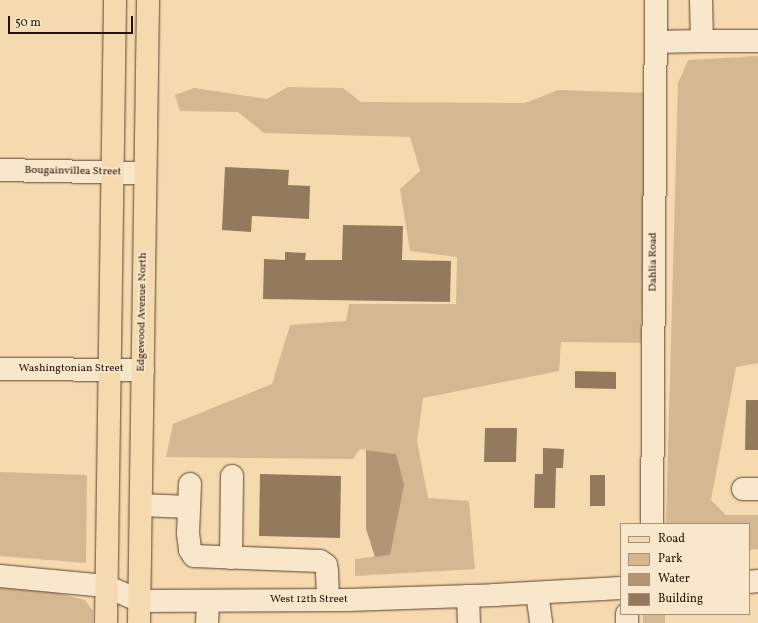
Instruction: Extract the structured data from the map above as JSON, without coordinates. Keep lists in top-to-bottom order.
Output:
{
  "streets": {
    "main road": ["Edgewood Avenue North"],
    "street": [
      "Bougainvillea Street",
      "Dahlia Road",
      "Washingtonian Street",
      "West 12th Street"
    ]
  },
  "crossings": [
    ["Bougainvillea Street", "Edgewood Avenue North"],
    ["Edgewood Avenue North", "Washingtonian Street"],
    ["Edgewood Avenue North", "West 12th Street"]
  ],
  "legend": [
    "Road",
    "Park",
    "Water",
    "Building"
  ],
  "scale_bar": "50 m"
}
